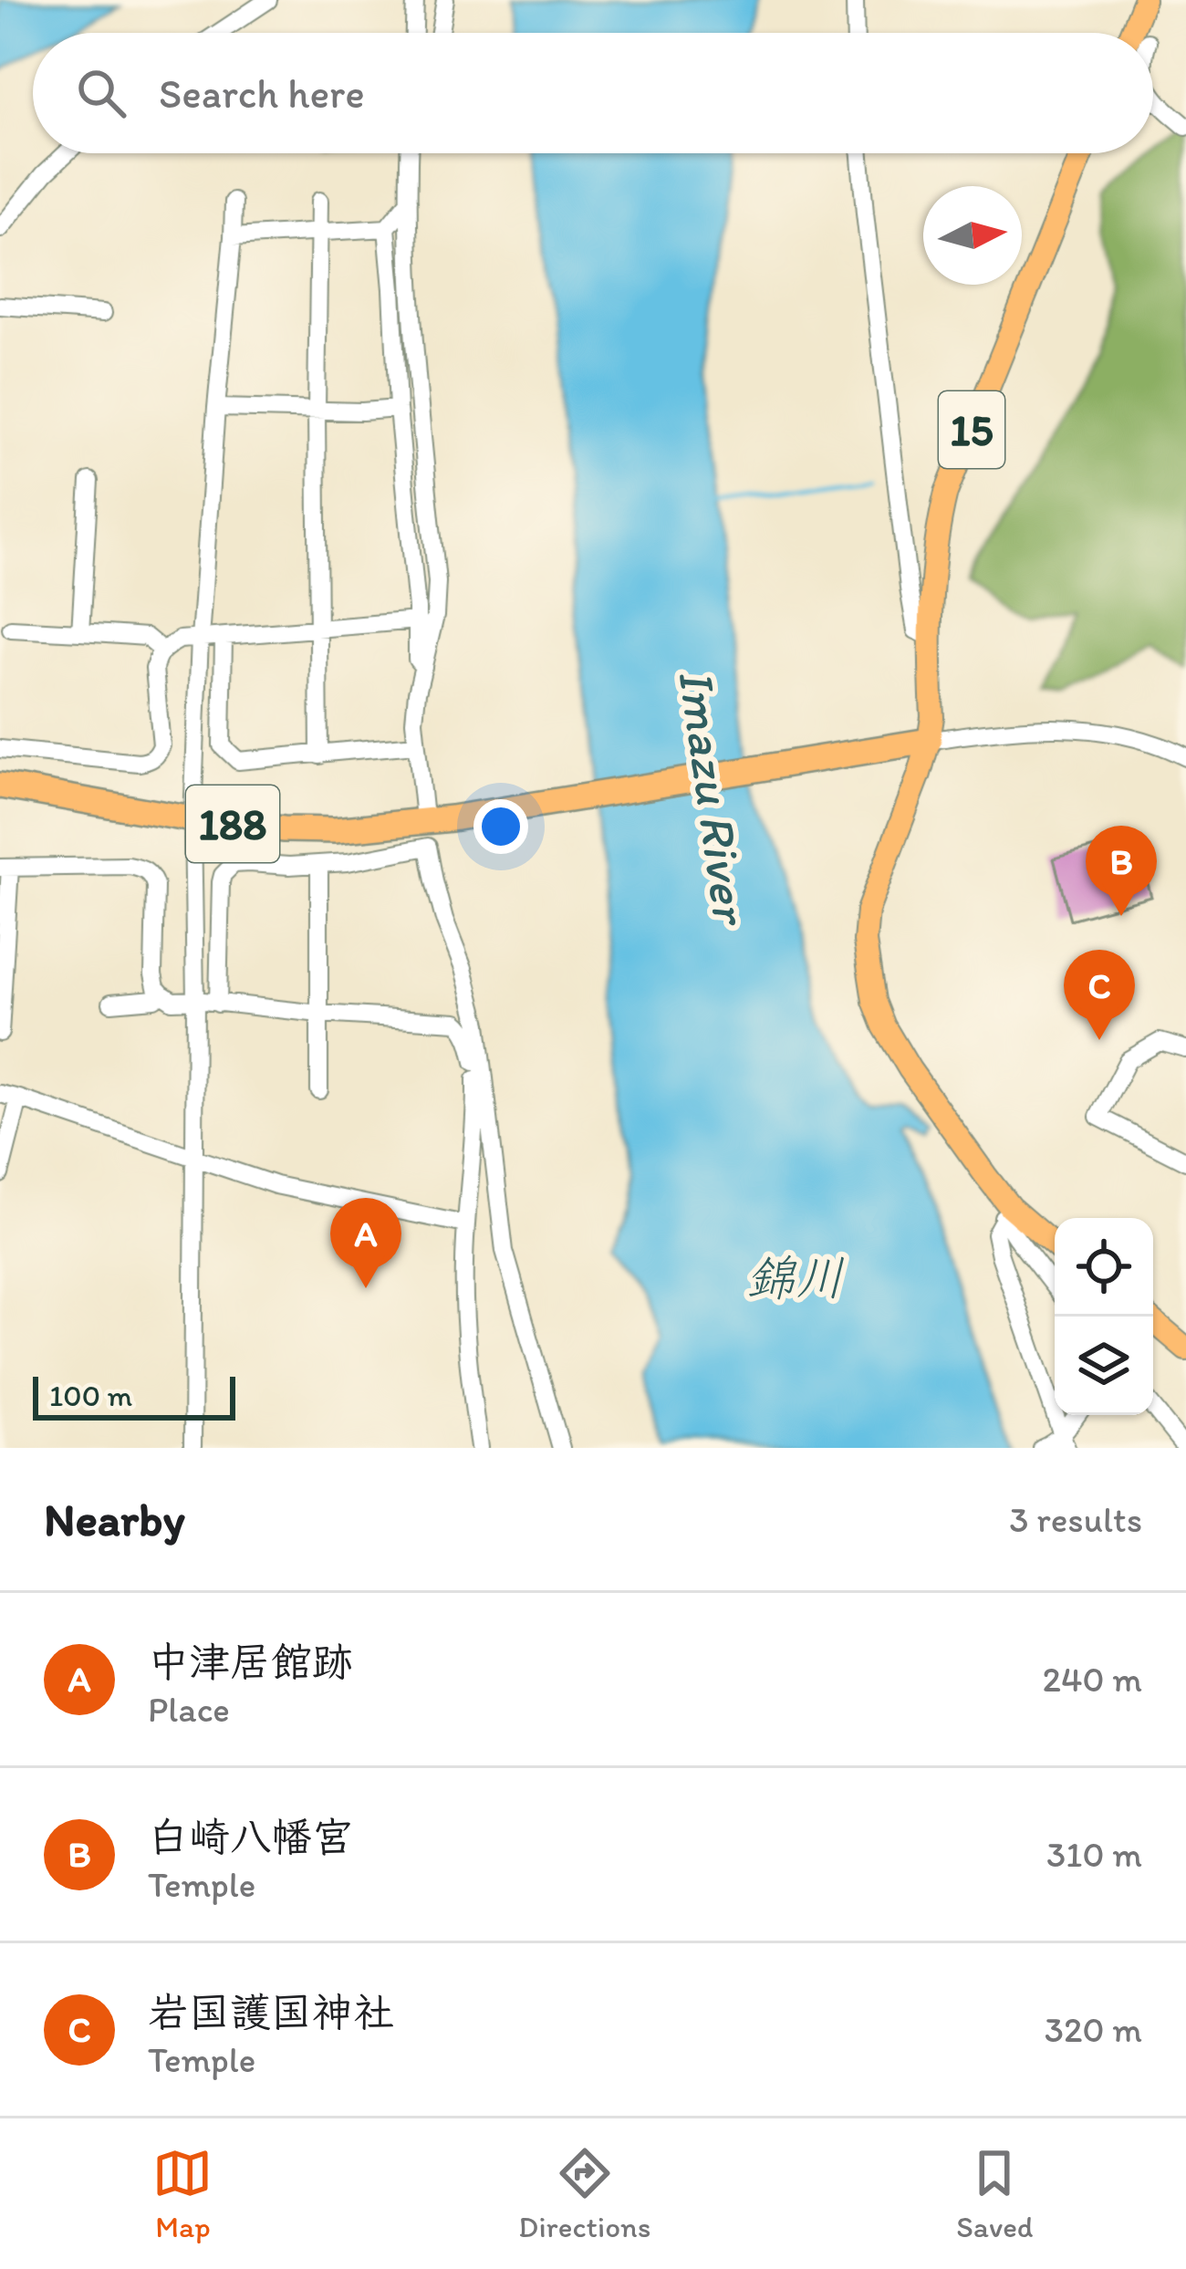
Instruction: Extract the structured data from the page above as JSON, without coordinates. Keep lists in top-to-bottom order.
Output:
{
  "streets": {
    "highway": ["188"],
    "main road": ["15"]
  },
  "crossings": [
    ["15", "188"]
  ],
  "water": ["Imazu River", "錦川"],
  "scale_bar": "100 m",
  "north": "right",
  "page": {
    "search": "Search here",
    "pins": ["B", "C", "A"],
    "scale": "100 m",
    "heading": ["Nearby", "3 results"],
    "list": [
      {
        "mark": "A",
        "name": "中津居館跡",
        "note": "Place",
        "value": "240 m"
      },
      {
        "mark": "B",
        "name": "白崎八幡宮",
        "note": "Temple",
        "value": "310 m"
      },
      {
        "mark": "C",
        "name": "岩国護国神社",
        "note": "Temple",
        "value": "320 m"
      }
    ],
    "nav": ["Map", "Directions", "Saved"]
  }
}
